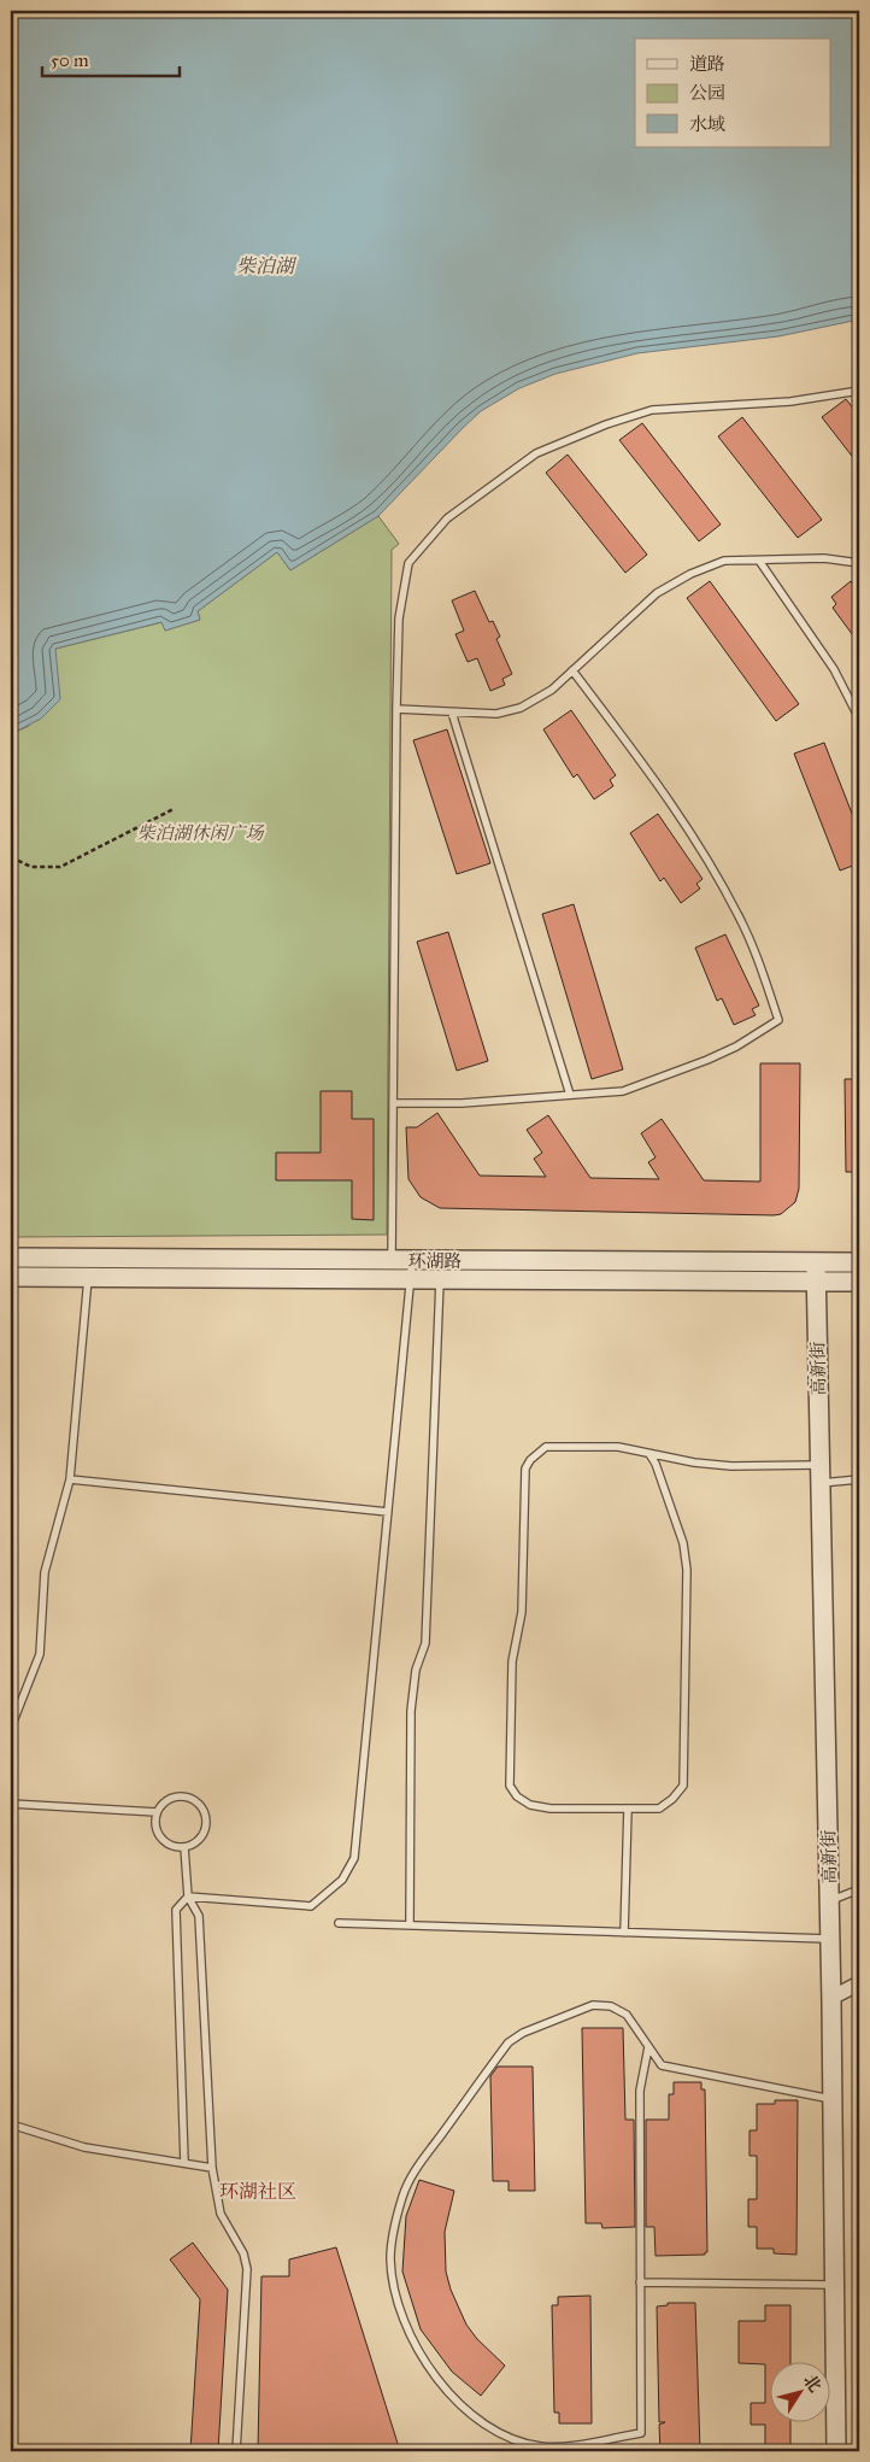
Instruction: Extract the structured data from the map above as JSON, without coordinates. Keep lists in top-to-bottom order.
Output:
{
  "streets": {
    "street": ["环湖路", "高新街"]
  },
  "crossings": [
    ["环湖路", "高新街"]
  ],
  "districts": ["环湖社区"],
  "water": ["柴泊湖"],
  "parks": ["柴泊湖休闲广场"],
  "legend": ["道路", "公园", "水域"],
  "scale_bar": "50 m",
  "north": "top right"
}
